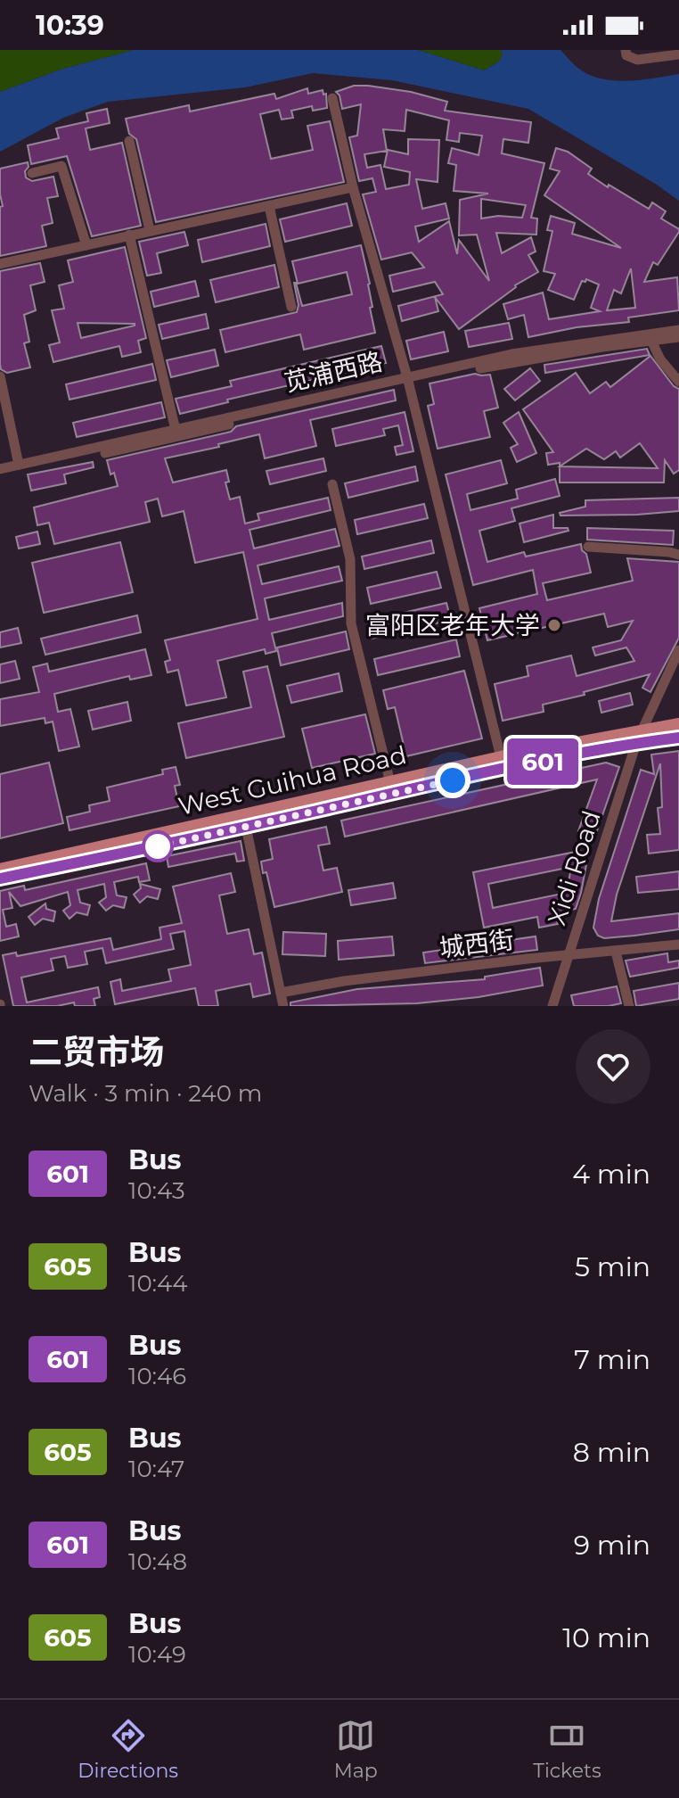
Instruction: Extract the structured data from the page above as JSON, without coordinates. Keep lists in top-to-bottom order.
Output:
{
  "streets": {
    "main road": ["West Guihua Road"],
    "street": ["苋浦西路", "Xidi Road", "城西街"]
  },
  "crossings": [
    ["West Guihua Road", "Xidi Road"],
    ["Xidi Road", "城西街"]
  ],
  "places": ["富阳区老年大学"],
  "lines": ["bus line 601"],
  "page": {
    "status": "10:39",
    "on_map": "601",
    "heading": ["二贸市场", "Walk · 3 min · 240 m"],
    "list": [
      {
        "mark": "601",
        "name": "Bus",
        "note": "10:43",
        "value": "4 min"
      },
      {
        "mark": "605",
        "name": "Bus",
        "note": "10:44",
        "value": "5 min"
      },
      {
        "mark": "601",
        "name": "Bus",
        "note": "10:46",
        "value": "7 min"
      },
      {
        "mark": "605",
        "name": "Bus",
        "note": "10:47",
        "value": "8 min"
      },
      {
        "mark": "601",
        "name": "Bus",
        "note": "10:48",
        "value": "9 min"
      },
      {
        "mark": "605",
        "name": "Bus",
        "note": "10:49",
        "value": "10 min"
      }
    ],
    "tabs": ["Directions", "Map", "Tickets"]
  }
}
